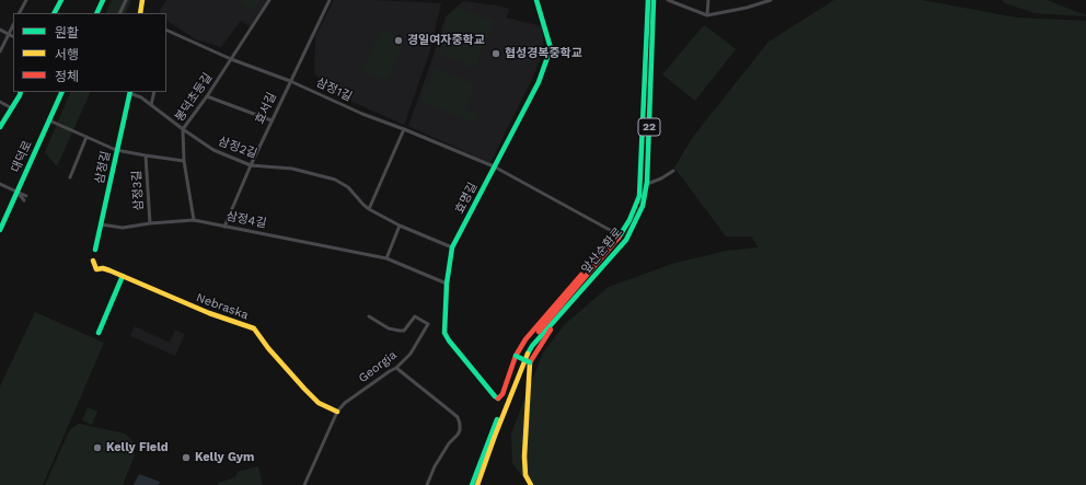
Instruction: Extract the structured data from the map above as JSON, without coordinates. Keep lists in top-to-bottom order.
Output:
{
  "streets": {
    "main road": [
      "22",
      "대덕로",
      "삼정길",
      "효명길",
      "앞산순환로",
      "Nebraska"
    ],
    "street": [
      "삼정1길",
      "봉덕초등길",
      "효서길",
      "삼정2길",
      "삼정3길",
      "삼정4길",
      "Georgia"
    ]
  },
  "crossings": [
    ["삼정1길", "봉덕초등길"],
    ["삼정1길", "효서길"],
    ["삼정1길", "효명길"],
    ["삼정1길", "앞산순환로"],
    ["봉덕초등길", "삼정2길"],
    ["봉덕초등길", "삼정3길"],
    ["봉덕초등길", "삼정4길"],
    ["효서길", "삼정2길"],
    ["효서길", "삼정4길"],
    ["삼정2길", "삼정길"],
    ["삼정2길", "효명길"],
    ["대덕로", "삼정3길"],
    ["삼정길", "삼정3길"],
    ["삼정길", "삼정4길"],
    ["삼정3길", "삼정4길"],
    ["효명길", "삼정4길"],
    ["Nebraska", "Georgia"]
  ],
  "places": [
    "경일여자중학교",
    "협성경복중학교",
    "Kelly Field",
    "Kelly Gym"
  ],
  "legend": ["원활", "서행", "정체"]
}
